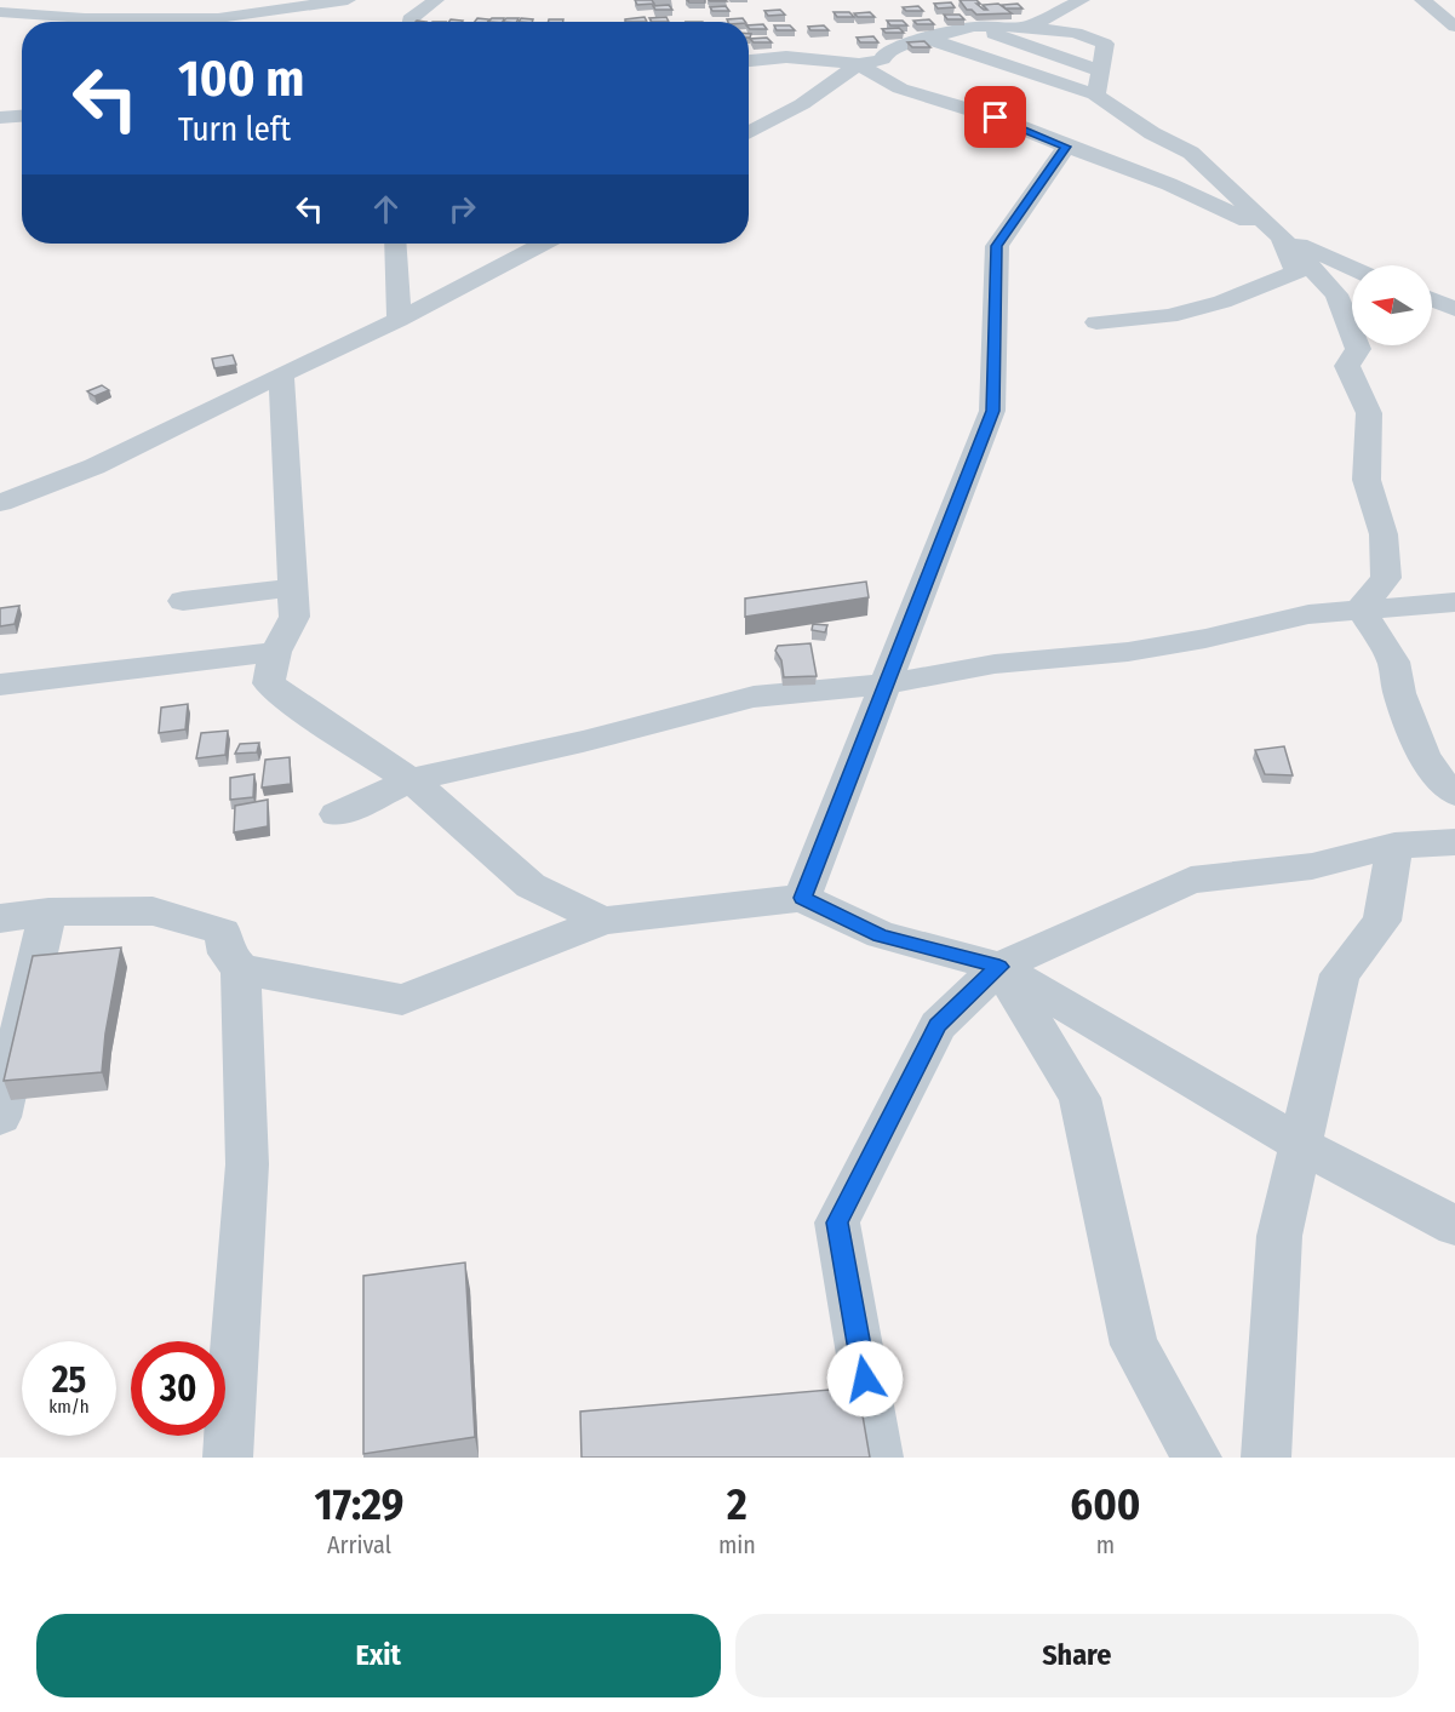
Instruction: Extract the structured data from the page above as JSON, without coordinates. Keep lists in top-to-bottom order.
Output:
{
  "north": "left",
  "page": {
    "turn": ["100 m", "Turn left"],
    "speed": "25 km/h",
    "limit": "30",
    "eta": [
      "17:29",
      "Arrival",
      "2",
      "min",
      "600",
      "m"
    ],
    "buttons": ["Exit", "Share"]
  }
}
